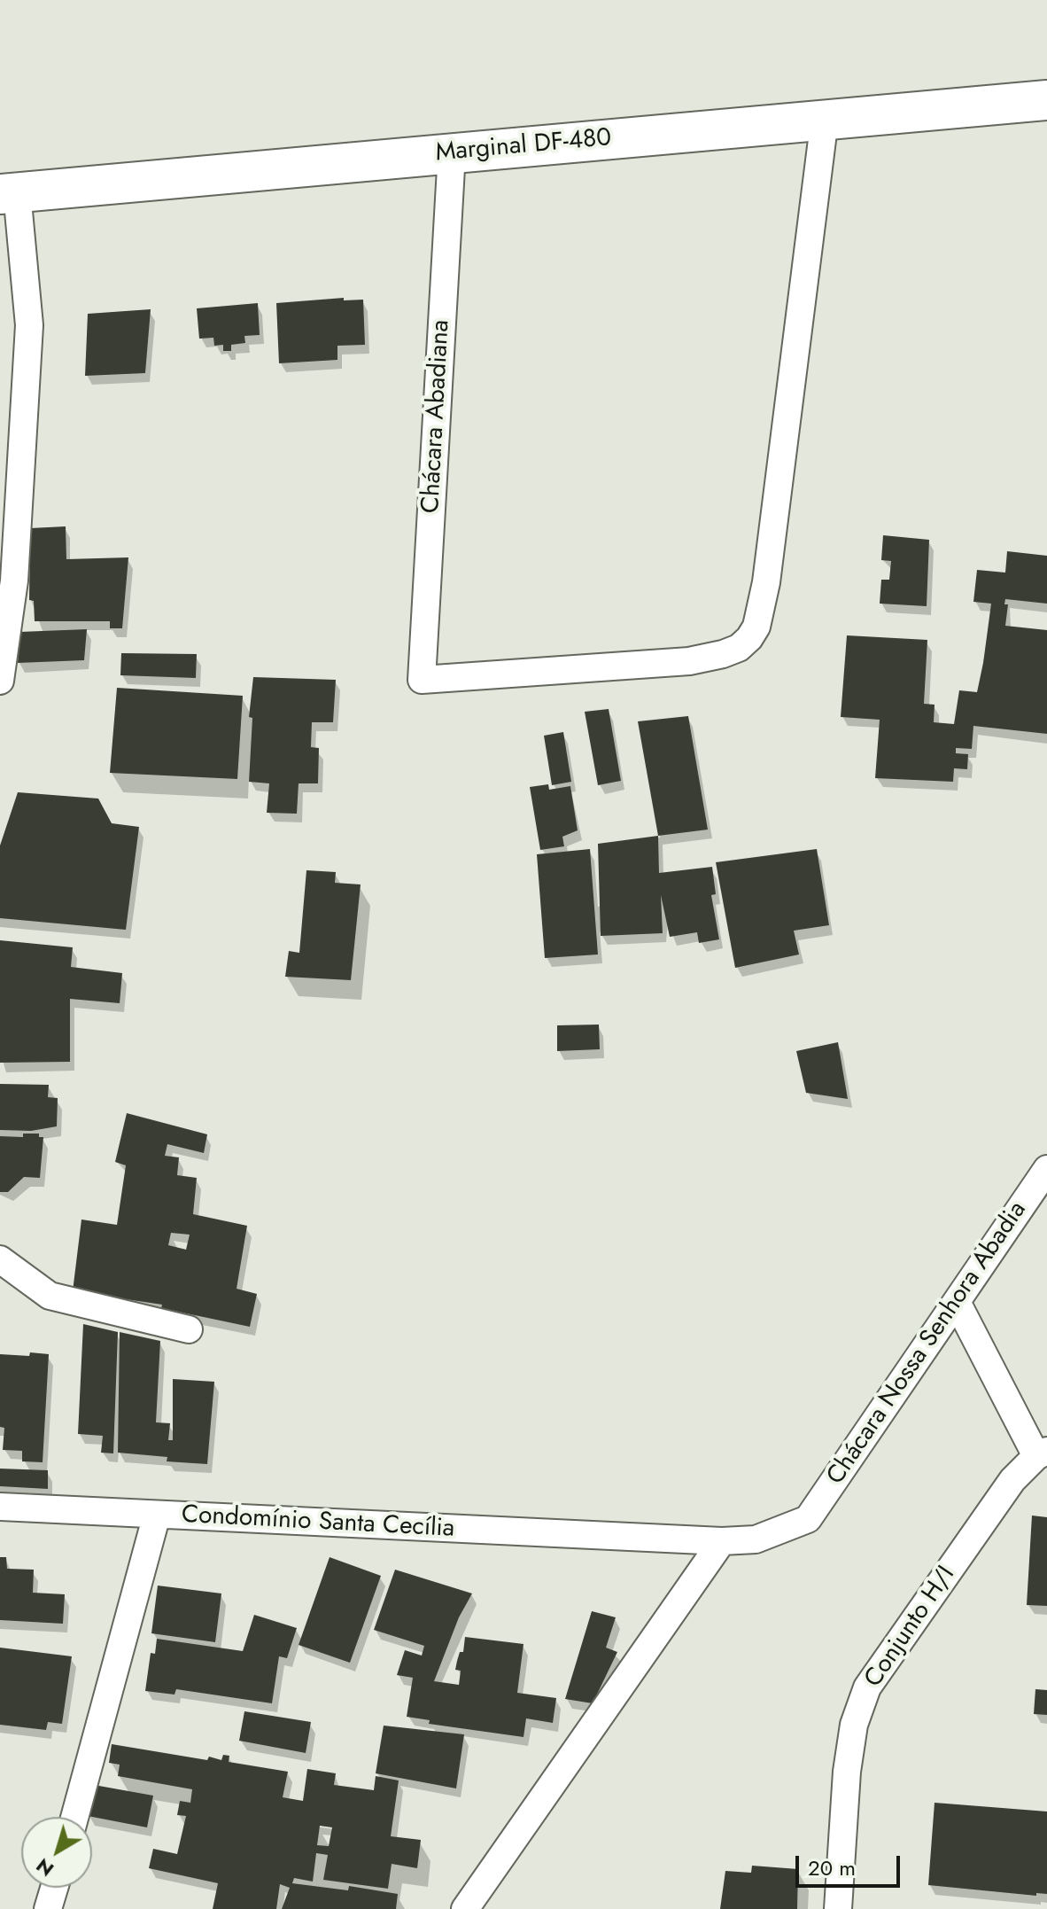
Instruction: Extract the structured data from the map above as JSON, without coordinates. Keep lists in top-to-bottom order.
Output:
{
  "streets": {
    "street": [
      "Marginal DF-480",
      "Chácara Abadiana",
      "Chácara Nossa Senhora Abadia",
      "Condomínio Santa Cecília",
      "Conjunto H/I"
    ]
  },
  "crossings": [
    ["Marginal DF-480", "Chácara Abadiana"],
    ["Chácara Nossa Senhora Abadia", "Condomínio Santa Cecília"]
  ],
  "scale_bar": "20 m",
  "north": "bottom left"
}
